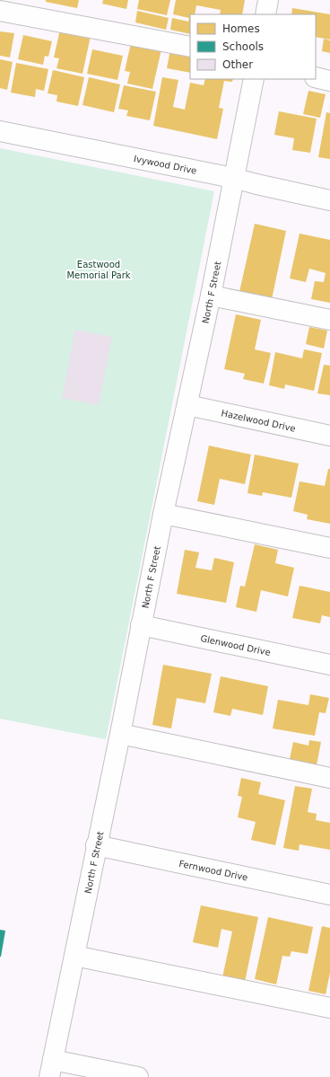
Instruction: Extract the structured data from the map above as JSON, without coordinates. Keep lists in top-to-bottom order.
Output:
{
  "streets": {
    "street": [
      "Ivywood Drive",
      "North F Street",
      "Hazelwood Drive",
      "Glenwood Drive",
      "Fernwood Drive"
    ]
  },
  "crossings": [
    ["Ivywood Drive", "North F Street"],
    ["North F Street", "Hazelwood Drive"],
    ["North F Street", "Glenwood Drive"],
    ["North F Street", "Fernwood Drive"]
  ],
  "parks": ["Eastwood Memorial Park"],
  "legend": ["Homes", "Schools", "Other"]
}
